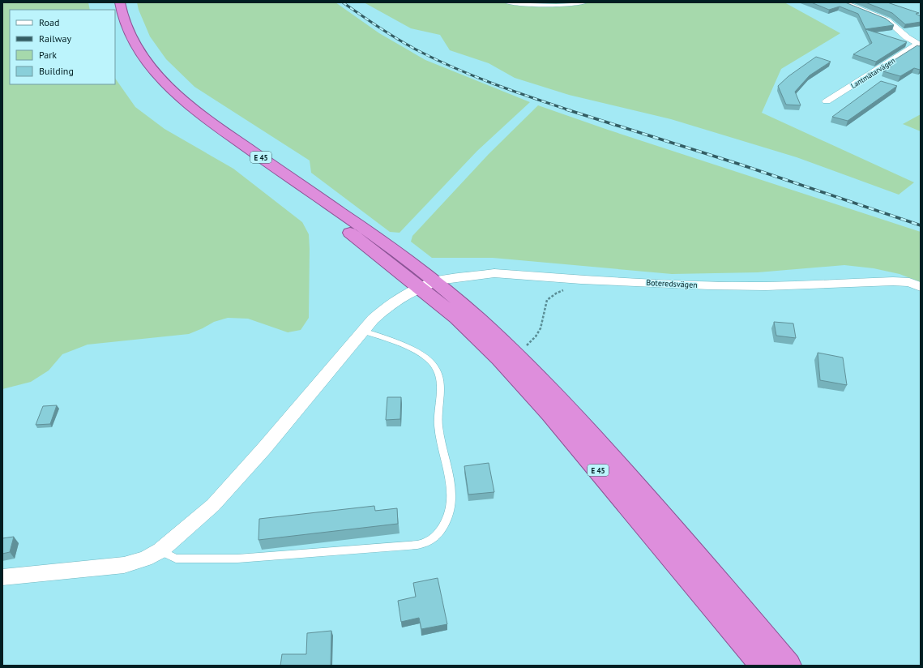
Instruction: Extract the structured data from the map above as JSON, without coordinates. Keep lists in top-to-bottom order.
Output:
{
  "streets": {
    "highway": ["E 45"],
    "street": ["Lantmätarvägen", "Boteredsvägen"]
  },
  "crossings": [
    ["E 45", "Boteredsvägen"]
  ],
  "legend": [
    "Road",
    "Railway",
    "Park",
    "Building"
  ]
}
